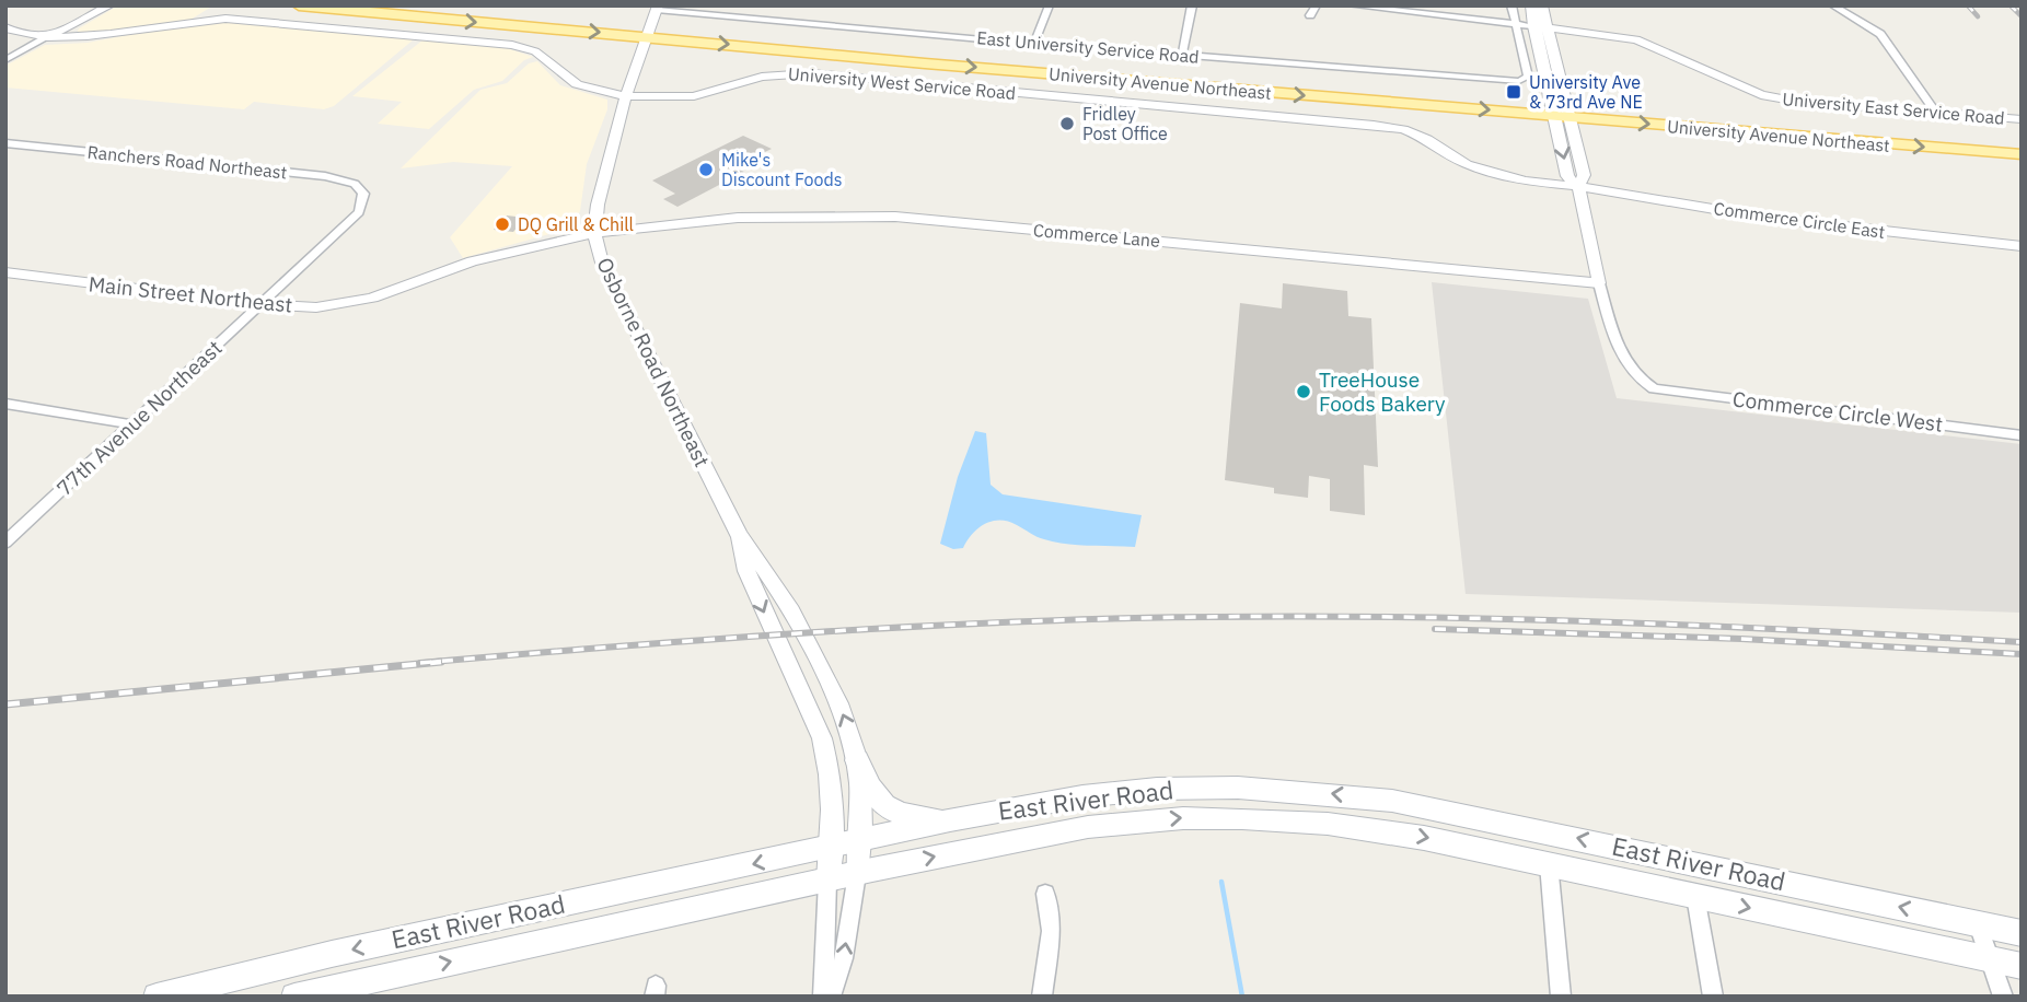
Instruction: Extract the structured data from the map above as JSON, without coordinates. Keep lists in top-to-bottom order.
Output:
{
  "streets": {
    "main road": ["University Avenue Northeast", "East River Road"],
    "street": [
      "East University Service Road",
      "University West Service Road",
      "University East Service Road",
      "Ranchers Road Northeast",
      "Commerce Circle East",
      "Commerce Lane",
      "Main Street Northeast",
      "Osborne Road Northeast",
      "Commerce Circle West",
      "77th Avenue Northeast"
    ]
  },
  "crossings": [
    ["East University Service Road", "University Avenue Northeast"],
    ["East University Service Road", "Osborne Road Northeast"],
    ["University West Service Road", "Commerce Circle East"],
    ["University West Service Road", "Osborne Road Northeast"],
    ["University Avenue Northeast", "Osborne Road Northeast"],
    ["Ranchers Road Northeast", "77th Avenue Northeast"],
    ["Commerce Lane", "Main Street Northeast"],
    ["Commerce Lane", "Osborne Road Northeast"],
    ["Commerce Lane", "Commerce Circle West"],
    ["Main Street Northeast", "Osborne Road Northeast"],
    ["Main Street Northeast", "77th Avenue Northeast"],
    ["Osborne Road Northeast", "East River Road"]
  ],
  "places": {
    "transit": ["University Ave & 73rd Ave NE"],
    "other": [
      "Fridley Post Office",
      "Mike's Discount Foods",
      "DQ Grill & Chill",
      "TreeHouse Foods Bakery"
    ]
  }
}
